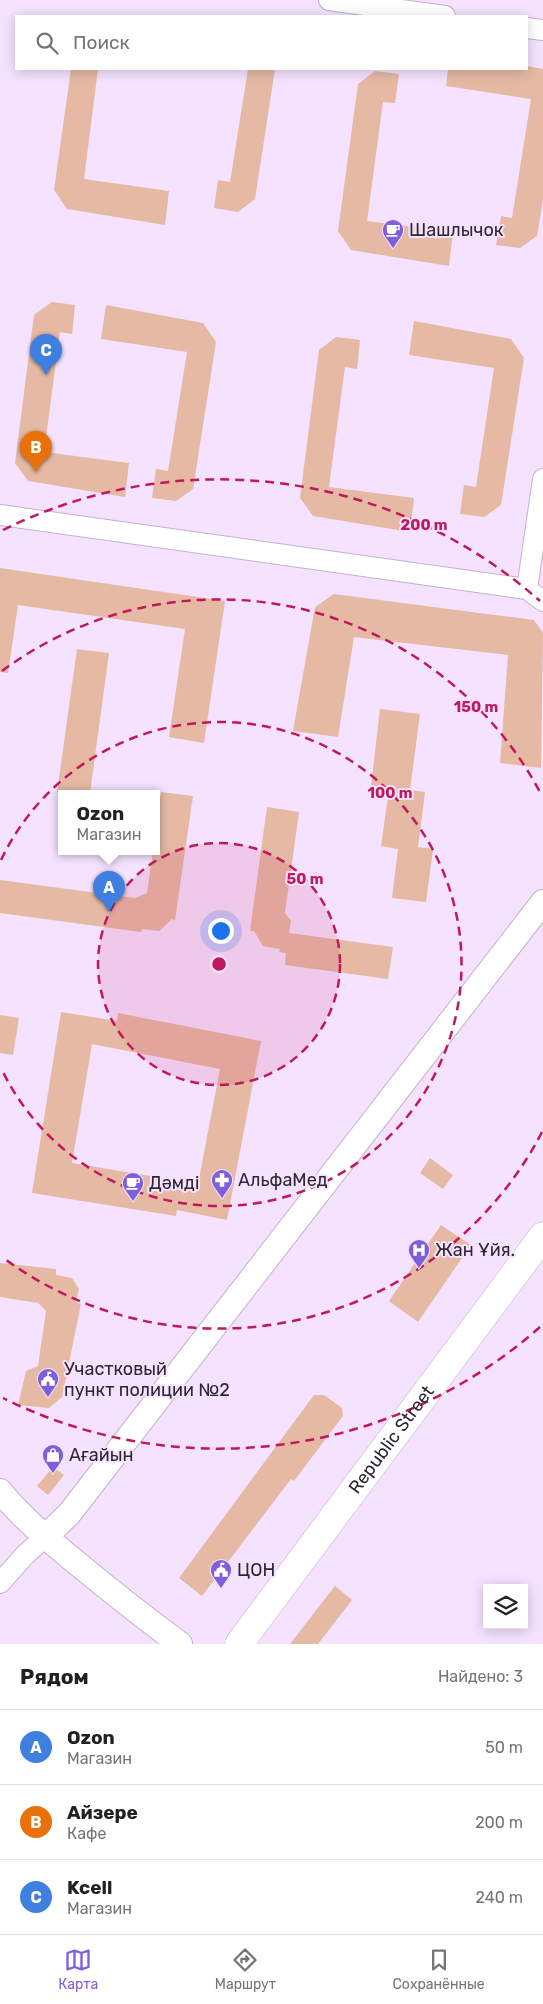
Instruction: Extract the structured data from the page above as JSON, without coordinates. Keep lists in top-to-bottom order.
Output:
{
  "streets": {
    "main road": ["Republic Street"]
  },
  "places": {
    "cafe": ["Шашлычок", "Дәмді"],
    "pharmacy": ["АльфаМед"],
    "hospital": ["Жан Ұйя."],
    "public building": ["Участковый пункт полиции №2", "ЦОН"],
    "shop": ["Ағайын"]
  },
  "page": {
    "search": "Поиск",
    "pins": ["C", "B", "A"],
    "popup": ["Ozon", "Магазин"],
    "heading": ["Рядом", "Найдено: 3"],
    "list": [
      {
        "mark": "A",
        "name": "Ozon",
        "note": "Магазин",
        "value": "50 m"
      },
      {
        "mark": "B",
        "name": "Айзере",
        "note": "Кафе",
        "value": "200 m"
      },
      {
        "mark": "C",
        "name": "Kcell",
        "note": "Магазин",
        "value": "240 m"
      }
    ],
    "nav": ["Карта", "Маршрут", "Сохранённые"]
  },
  "rings": [
    "200 m",
    "150 m",
    "100 m",
    "50 m"
  ]
}
